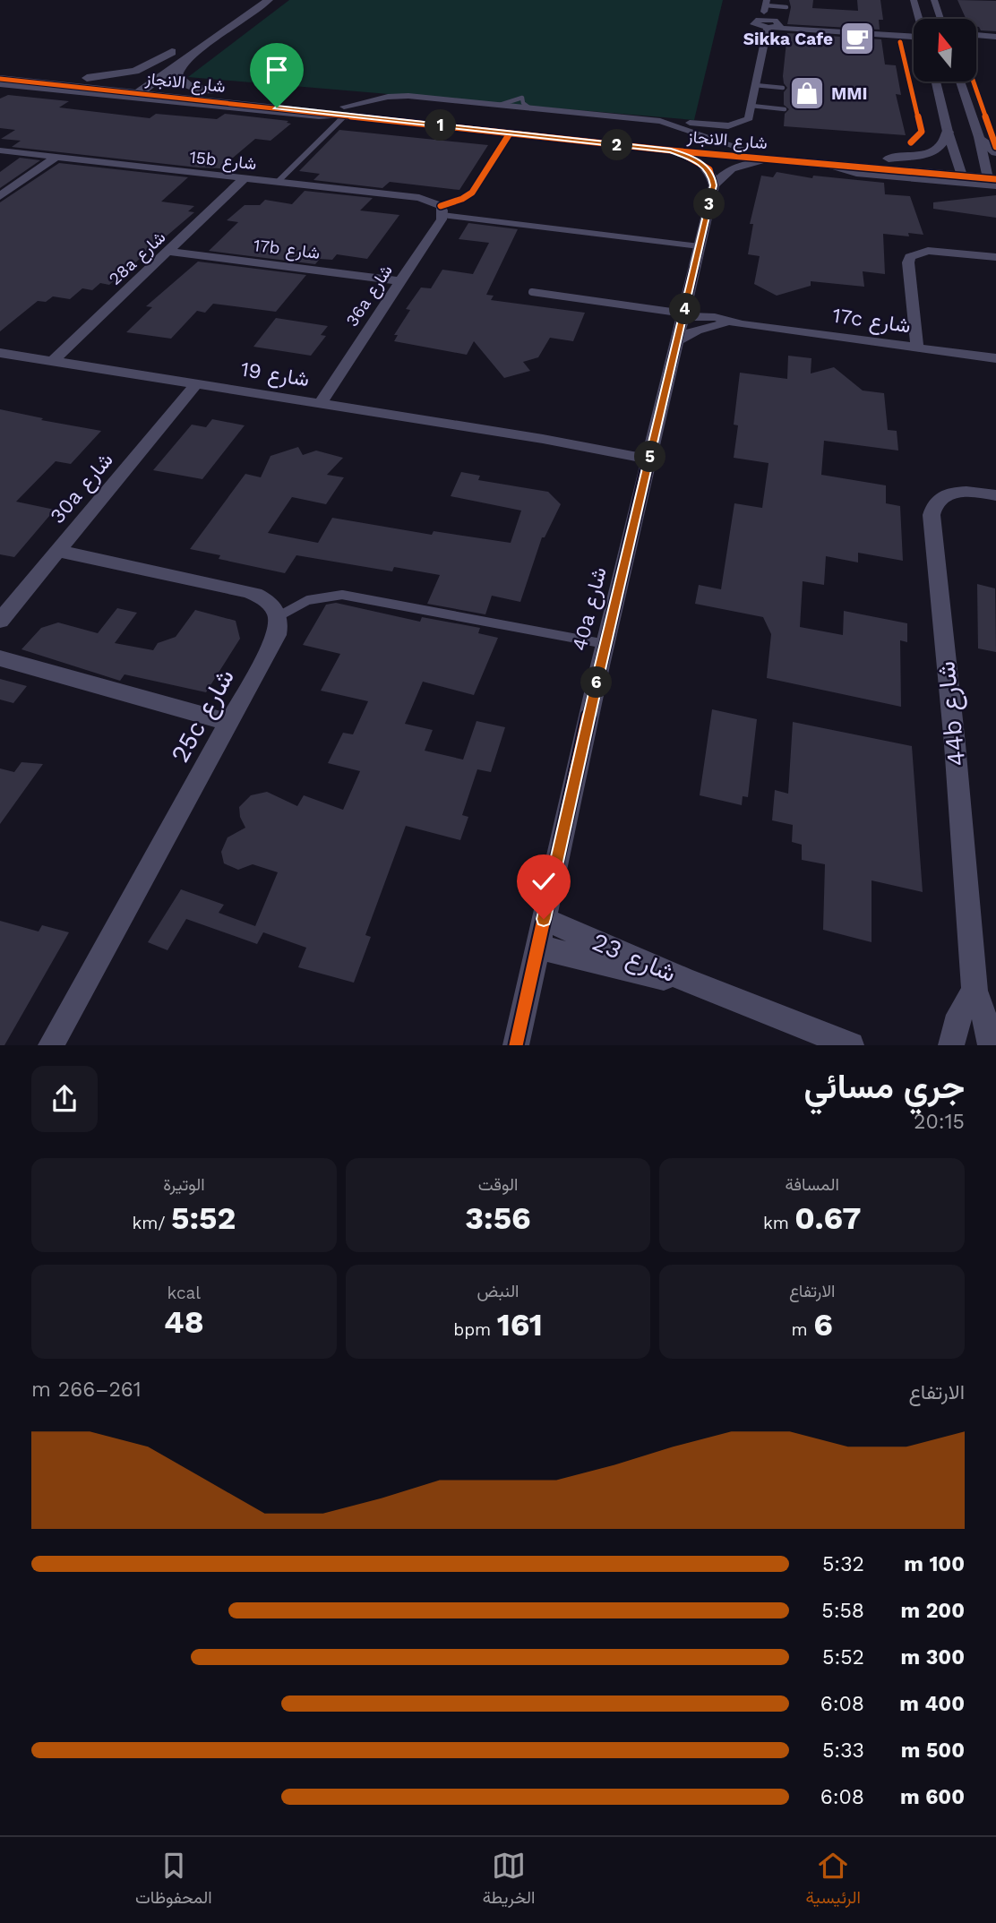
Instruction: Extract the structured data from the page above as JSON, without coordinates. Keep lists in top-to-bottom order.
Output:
{
  "streets": {
    "street": [
      "شارع الانجاز",
      "15b شارع",
      "17b شارع",
      "28a شارع",
      "36a شارع",
      "17c شارع",
      "شارع 19",
      "30a شارع",
      "40a شارع",
      "44b شارع",
      "25c شارع",
      "شارع 23"
    ]
  },
  "crossings": [
    ["15b شارع", "28a شارع"],
    ["15b شارع", "36a شارع"],
    ["17b شارع", "28a شارع"],
    ["17b شارع", "36a شارع"],
    ["28a شارع", "شارع 19"],
    ["36a شارع", "شارع 19"],
    ["17c شارع", "40a شارع"],
    ["شارع 19", "30a شارع"],
    ["شارع 19", "40a شارع"],
    ["40a شارع", "شارع 23"]
  ],
  "places": {
    "cafe": ["Sikka Cafe"],
    "shop": ["MMI"]
  },
  "north": "top",
  "page": {
    "pins": [
      "1",
      "2",
      "3",
      "4",
      "5",
      "6"
    ],
    "heading": ["جري مسائي", "20:15"],
    "stats": [
      ["المسافة", "0.67 km"],
      ["الوقت", "3:56"],
      ["الوتيرة", "5:52 /km"],
      ["الارتفاع", "6 m"],
      ["النبض", "161 bpm"],
      ["kcal", "48"]
    ],
    "chart": ["الارتفاع", "261–266 m"],
    "list": [
      {
        "name": "100 m",
        "note": "5:32"
      },
      {
        "name": "200 m",
        "note": "5:58"
      },
      {
        "name": "300 m",
        "note": "5:52"
      },
      {
        "name": "400 m",
        "note": "6:08"
      },
      {
        "name": "500 m",
        "note": "5:33"
      },
      {
        "name": "600 m",
        "note": "6:08"
      }
    ],
    "tabs": ["الرئيسية", "الخريطة", "المحفوظات"]
  }
}
